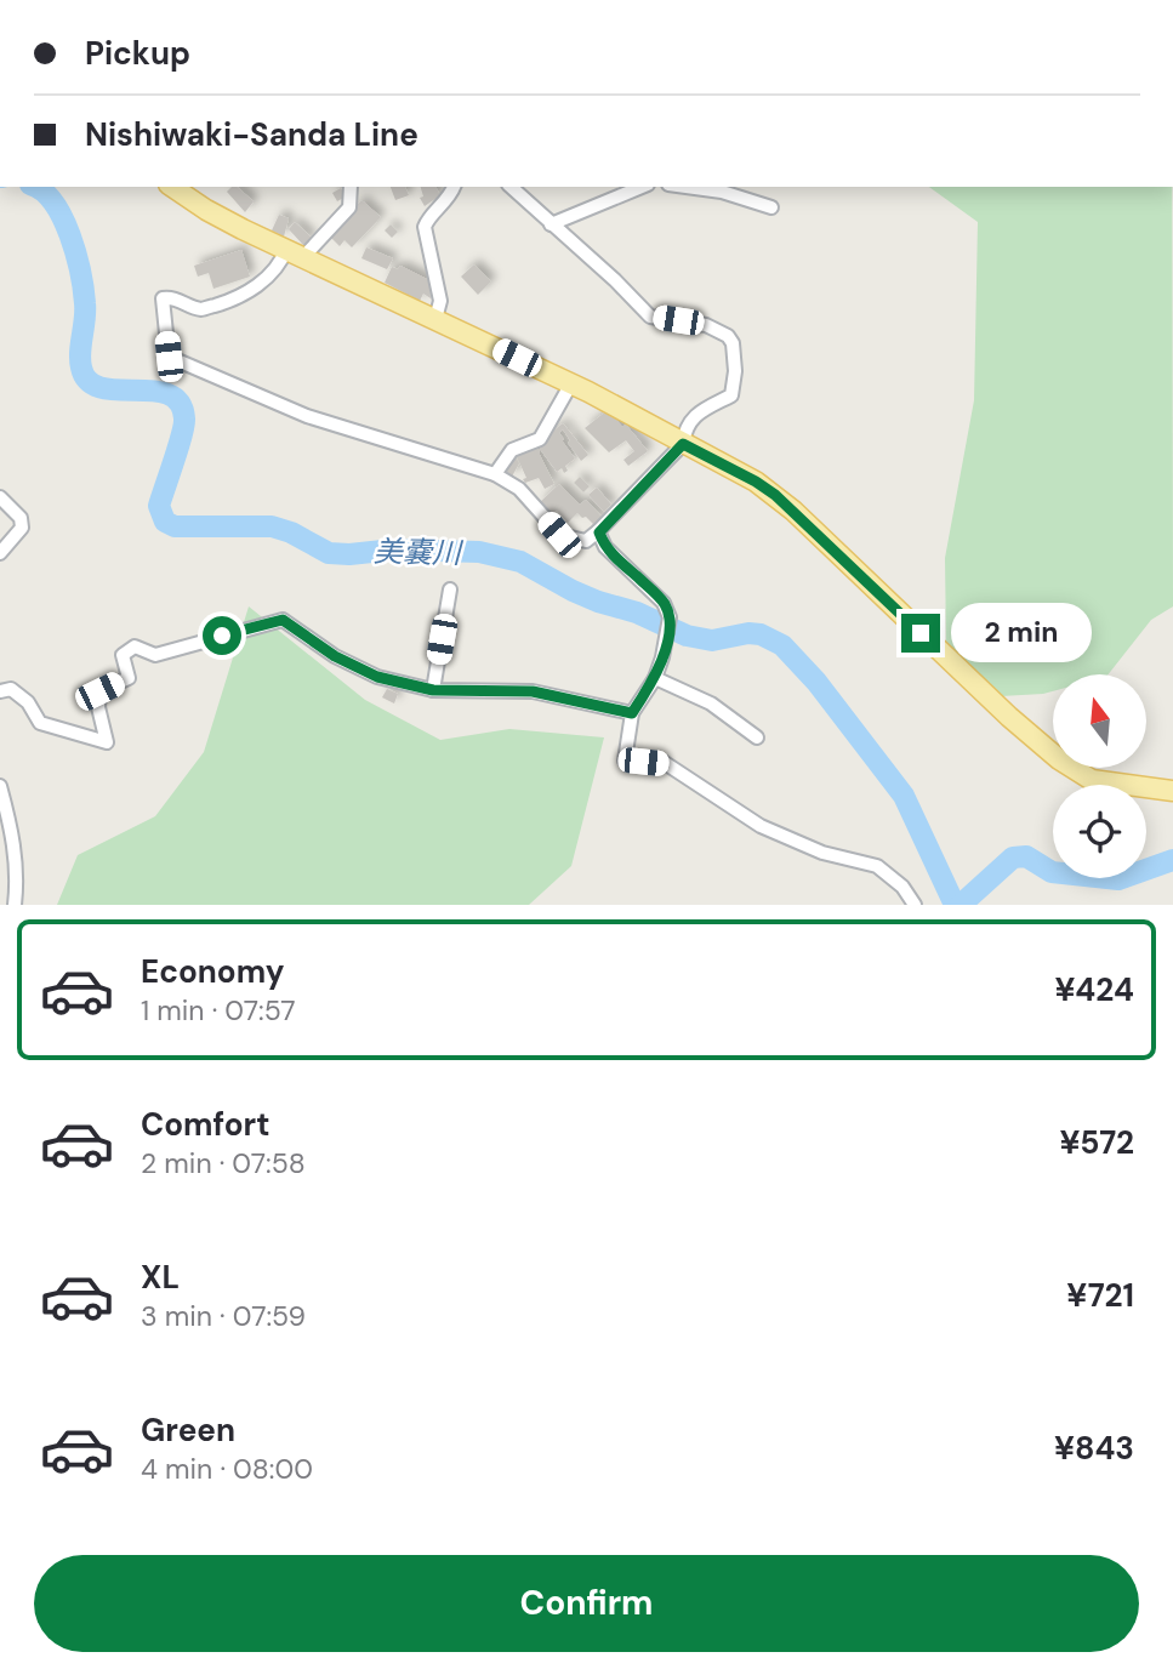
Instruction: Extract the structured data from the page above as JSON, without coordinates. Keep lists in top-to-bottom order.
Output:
{
  "water": ["美嚢川"],
  "north": "top",
  "page": {
    "banner": ["Pickup", "Nishiwaki-Sanda Line"],
    "bubble": "2 min",
    "list": [
      {
        "name": "Economy",
        "note": "1 min · 07:57",
        "value": "¥424"
      },
      {
        "name": "Comfort",
        "note": "2 min · 07:58",
        "value": "¥572"
      },
      {
        "name": "XL",
        "note": "3 min · 07:59",
        "value": "¥721"
      },
      {
        "name": "Green",
        "note": "4 min · 08:00",
        "value": "¥843"
      }
    ],
    "buttons": "Confirm"
  }
}
